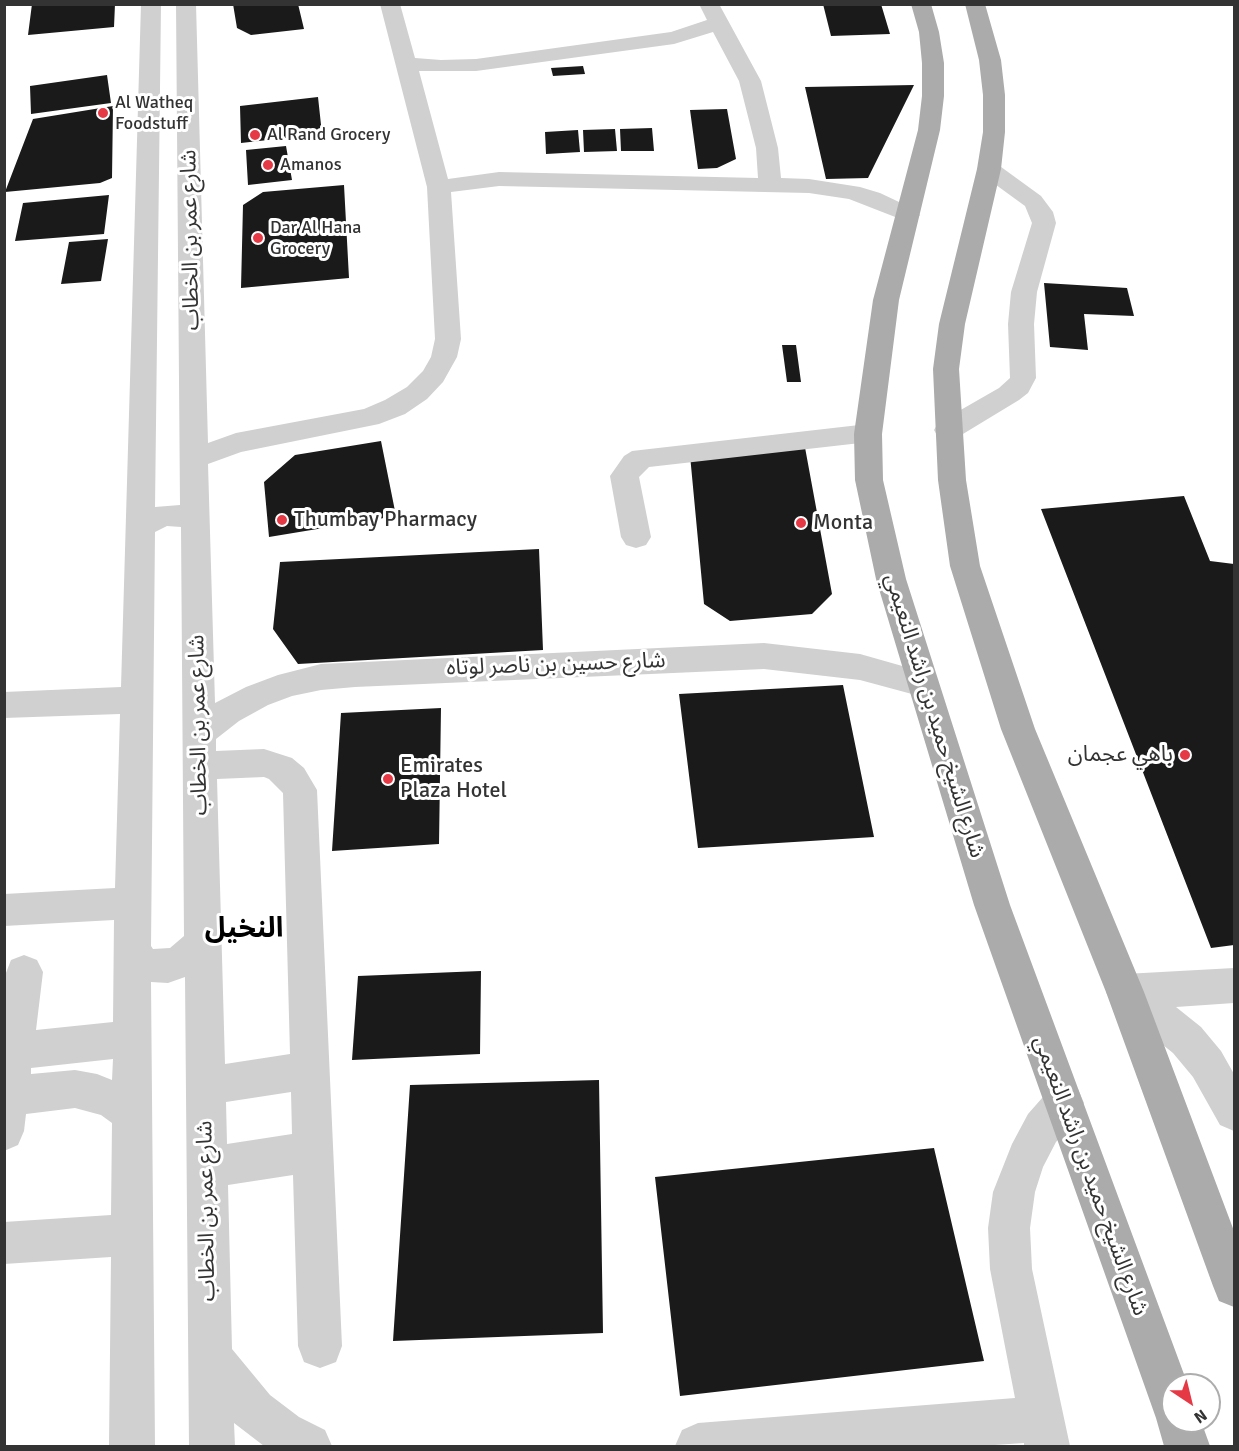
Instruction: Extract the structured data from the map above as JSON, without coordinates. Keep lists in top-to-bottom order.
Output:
{
  "streets": {
    "main road": ["شارع الشيخ حميد بن راشد النعيمي"],
    "street": ["شارع عمر بن الخطاب", "شارع حسين بن ناصر لوتاه"]
  },
  "crossings": [
    ["شارع عمر بن الخطاب", "شارع حسين بن ناصر لوتاه"],
    ["شارع حسين بن ناصر لوتاه", "شارع الشيخ حميد بن راشد النعيمي"]
  ],
  "districts": ["النخيل"],
  "places": [
    "Al Watheq Foodstuff",
    "Al Rand Grocery",
    "Amanos",
    "Dar Al Hana Grocery",
    "Thumbay Pharmacy",
    "Monta",
    "باهي عجمان",
    "Emirates Plaza Hotel"
  ],
  "north": "bottom right"
}
